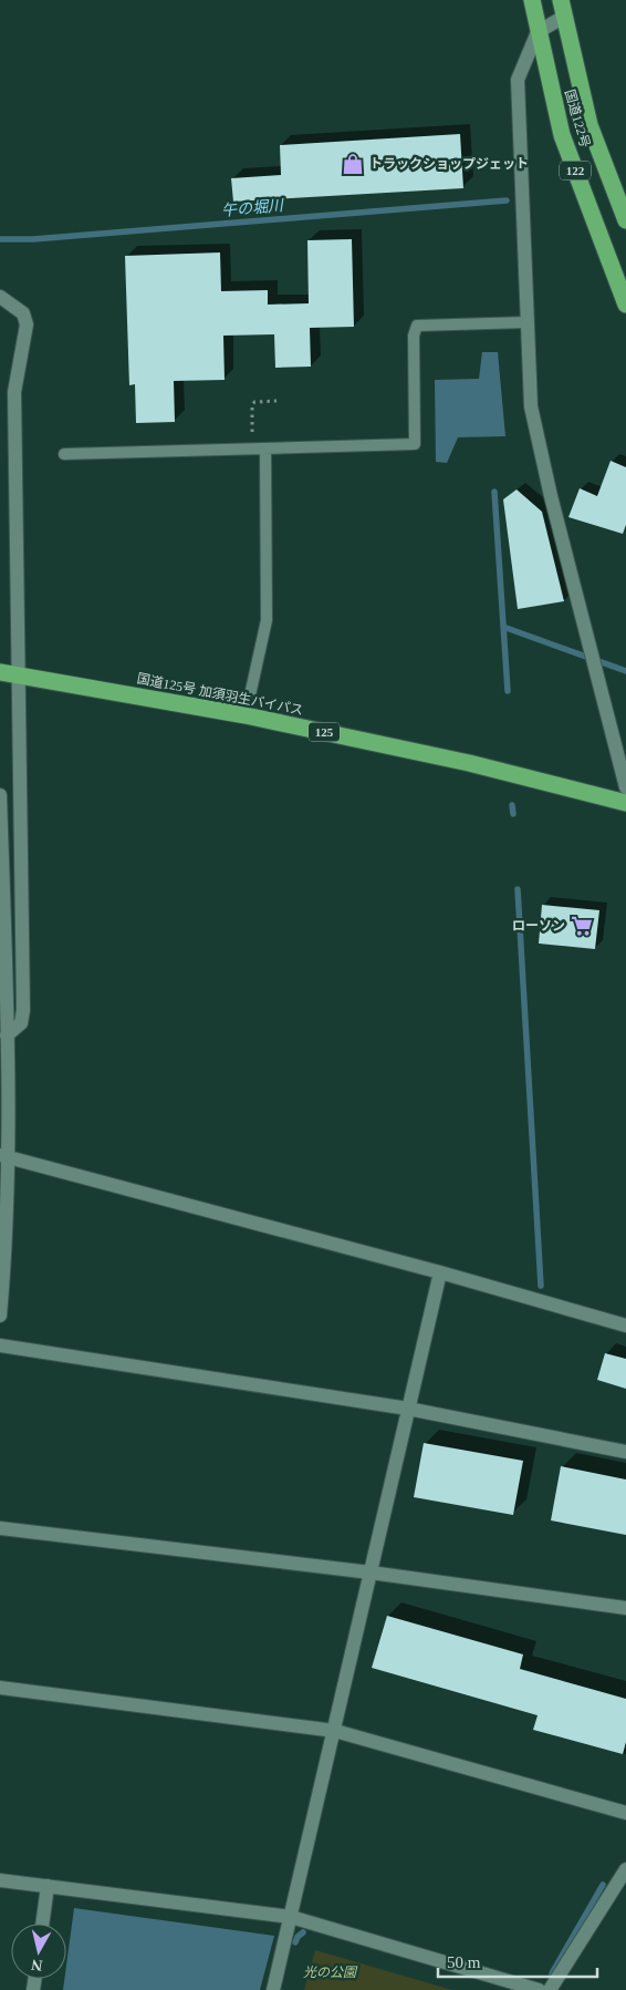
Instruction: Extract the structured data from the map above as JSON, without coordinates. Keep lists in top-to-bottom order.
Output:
{
  "streets": {
    "highway": [
      "国道122号",
      "122",
      "国道125号 加須羽生バイパス",
      "125"
    ]
  },
  "water": ["午の堀川"],
  "parks": ["光の公園"],
  "places": {
    "shop": ["トラックショップジェット"],
    "supermarket": ["ローソン"]
  },
  "scale_bar": "50 m",
  "north": "bottom"
}
